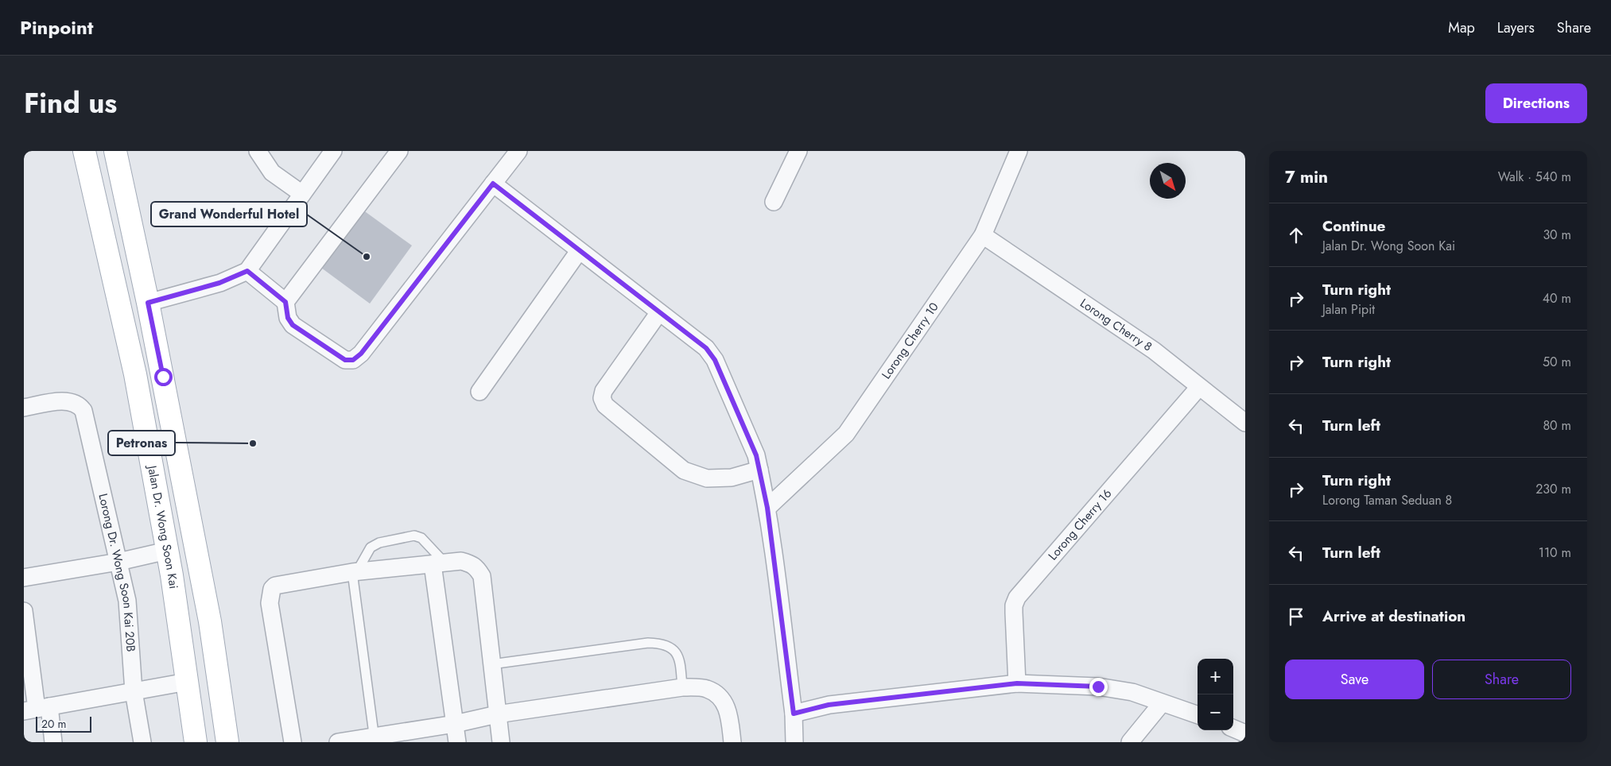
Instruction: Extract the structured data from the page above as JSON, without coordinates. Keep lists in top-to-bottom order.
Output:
{
  "streets": {
    "main road": ["Jalan Dr. Wong Soon Kai"],
    "street": [
      "Lorong Cherry 8",
      "Lorong Cherry 10",
      "Lorong Cherry 16",
      "Lorong Dr. Wong Soon Kai 20B"
    ]
  },
  "crossings": [
    ["Lorong Cherry 8", "Lorong Cherry 10"],
    ["Lorong Cherry 8", "Lorong Cherry 16"]
  ],
  "places": ["Grand Wonderful Hotel", "Petronas"],
  "scale_bar": "20 m",
  "north": "bottom right",
  "page": {
    "header": "Pinpoint",
    "nav": ["Map", "Layers", "Share"],
    "title": "Find us",
    "buttons": [
      "Directions",
      ["Save", "Share"]
    ],
    "heading": ["7 min", "Walk · 540 m"],
    "list": [
      ["Continue", "Jalan Dr. Wong Soon Kai", "30 m"],
      ["Turn right", "Jalan Pipit", "40 m"],
      ["Turn right", "50 m"],
      ["Turn left", "80 m"],
      ["Turn right", "Lorong Taman Seduan 8", "230 m"],
      ["Turn left", "110 m"],
      "Arrive at destination"
    ],
    "map_buttons": ["+", "−"],
    "scale": "20 m"
  }
}
